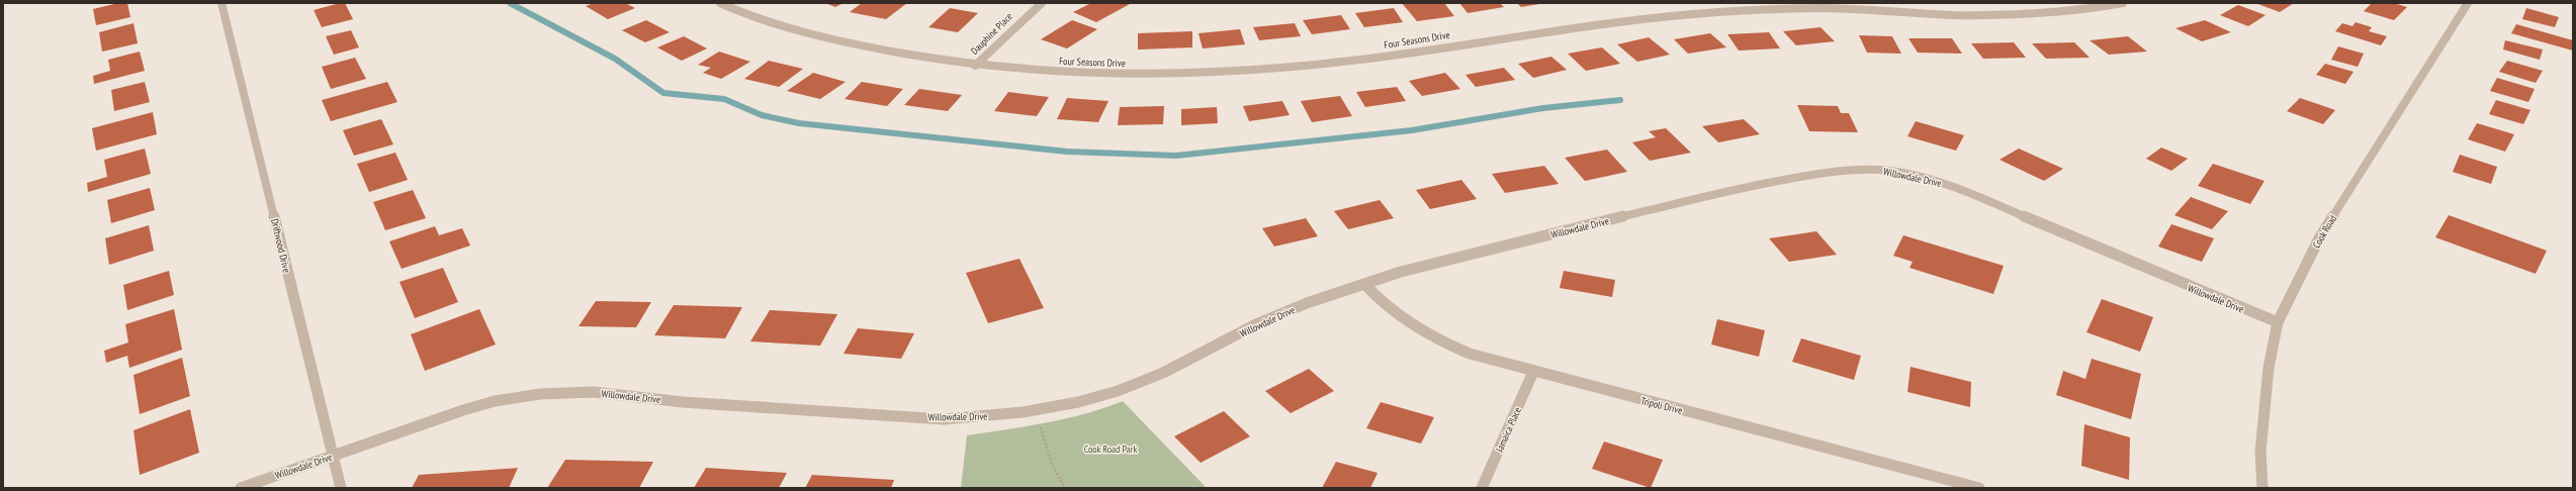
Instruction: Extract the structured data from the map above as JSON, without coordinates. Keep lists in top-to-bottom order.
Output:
{
  "streets": {
    "street": [
      "Dauphine Place",
      "Four Seasons Drive",
      "Willowdale Drive",
      "Cook Road",
      "Driftwood Drive",
      "Tripoli Drive",
      "Jamaica Place"
    ]
  },
  "crossings": [
    ["Dauphine Place", "Four Seasons Drive"],
    ["Willowdale Drive", "Cook Road"],
    ["Willowdale Drive", "Driftwood Drive"],
    ["Willowdale Drive", "Tripoli Drive"],
    ["Tripoli Drive", "Jamaica Place"]
  ],
  "parks": ["Cook Road Park"]
}
